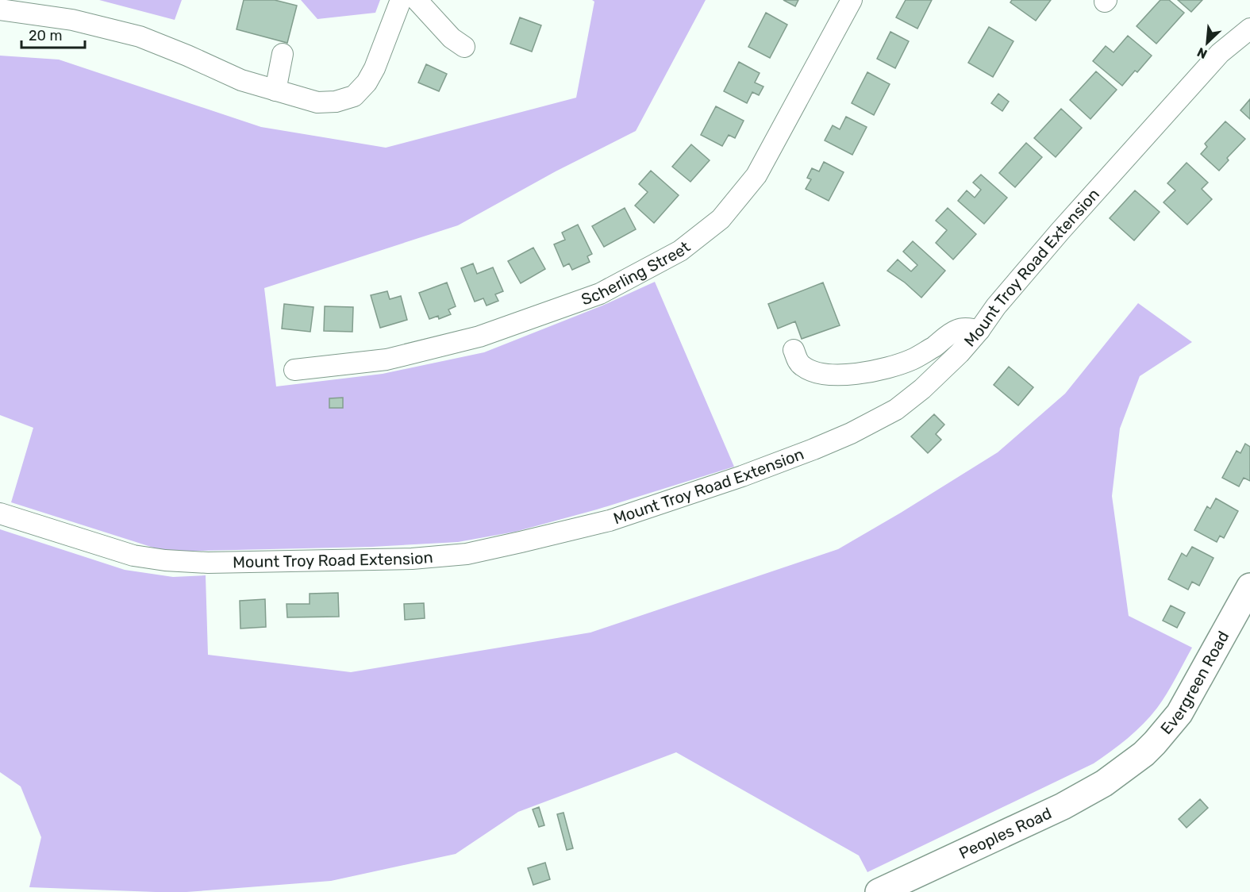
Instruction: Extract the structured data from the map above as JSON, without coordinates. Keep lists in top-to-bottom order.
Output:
{
  "streets": {
    "main road": ["Evergreen Road", "Peoples Road"],
    "street": ["Mount Troy Road Extension", "Scherling Street"]
  },
  "crossings": [
    ["Evergreen Road", "Peoples Road"]
  ],
  "scale_bar": "20 m",
  "north": "bottom left"
}
